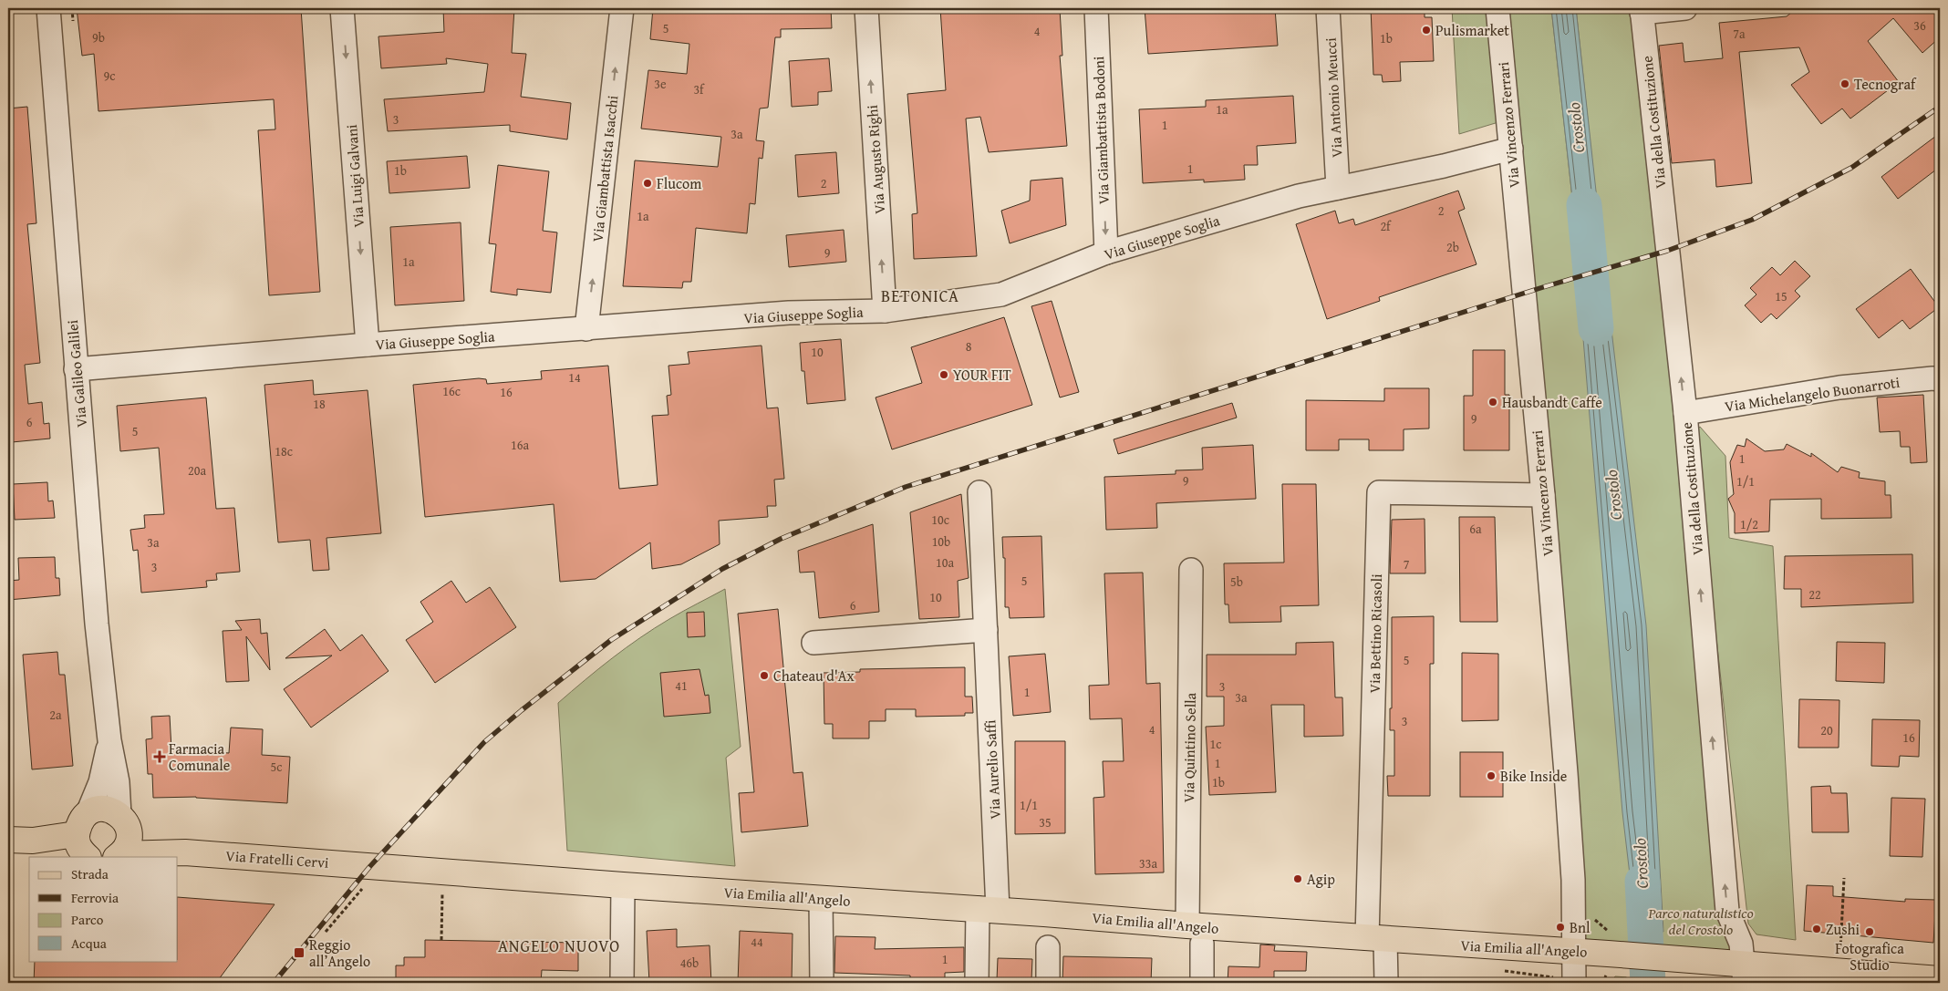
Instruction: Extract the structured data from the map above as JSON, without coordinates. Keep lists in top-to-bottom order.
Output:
{
  "streets": {
    "main road": ["Via Fratelli Cervi", "Via Emilia all'Angelo"],
    "street": [
      "Via Antonio Meucci",
      "Via della Costituzione",
      "Via Vincenzo Ferrari",
      "Via Giambattista Bodoni",
      "Via Augusto Righi",
      "Via Giambattista Isacchi",
      "Via Luigi Galvani",
      "Via Giuseppe Soglia",
      "Via Galileo Galilei",
      "Via Michelangelo Buonarroti",
      "Via Bettino Ricasoli",
      "Via Quintino Sella",
      "Via Aurelio Saffi"
    ]
  },
  "crossings": [
    ["Via Antonio Meucci", "Via Giuseppe Soglia"],
    ["Via della Costituzione", "Via Michelangelo Buonarroti"],
    ["Via della Costituzione", "Via Emilia all'Angelo"],
    ["Via Vincenzo Ferrari", "Via Giuseppe Soglia"],
    ["Via Vincenzo Ferrari", "Via Bettino Ricasoli"],
    ["Via Vincenzo Ferrari", "Via Emilia all'Angelo"],
    ["Via Giambattista Bodoni", "Via Giuseppe Soglia"],
    ["Via Augusto Righi", "Via Giuseppe Soglia"],
    ["Via Giambattista Isacchi", "Via Giuseppe Soglia"],
    ["Via Luigi Galvani", "Via Giuseppe Soglia"],
    ["Via Giuseppe Soglia", "Via Galileo Galilei"],
    ["Via Galileo Galilei", "Via Fratelli Cervi"],
    ["Via Bettino Ricasoli", "Via Emilia all'Angelo"],
    ["Via Quintino Sella", "Via Emilia all'Angelo"],
    ["Via Aurelio Saffi", "Via Emilia all'Angelo"],
    ["Via Fratelli Cervi", "Via Emilia all'Angelo"]
  ],
  "one_way": [
    "Via della Costituzione",
    "Via Giambattista Bodoni",
    "Via Augusto Righi",
    "Via Giambattista Isacchi",
    "Via Luigi Galvani"
  ],
  "districts": ["BETONICA", "ANGELO NUOVO"],
  "water": ["Crostolo"],
  "parks": ["Parco naturalistico del Crostolo"],
  "places": {
    "other": [
      "Pulismarket",
      "Tecnograf",
      "Flucom",
      "YOUR FIT",
      "Hausbandt Caffe",
      "Chateau d'Ax",
      "Bike Inside",
      "Agip",
      "Bnl",
      "Zushi",
      "Fotografica Studio"
    ],
    "health": ["Farmacia Comunale"],
    "transit": ["Reggio all’Angelo"]
  },
  "house_numbers": [
    "36",
    "5",
    "4",
    "7a",
    "9b",
    "1b",
    "9c",
    "3e",
    "3f",
    "1a",
    "3",
    "1",
    "3a",
    "1",
    "1b",
    "2",
    "2",
    "1a",
    "2f",
    "2b",
    "9",
    "1a",
    "15",
    "8",
    "10",
    "14",
    "16c",
    "16",
    "18",
    "9",
    "6",
    "5",
    "16a",
    "18c",
    "1",
    "20a",
    "9",
    "1/1",
    "10c",
    "1/2",
    "6a",
    "10b",
    "3a",
    "10a",
    "7",
    "3",
    "5",
    "5b",
    "22",
    "10",
    "6",
    "5",
    "41",
    "3",
    "1",
    "3a",
    "2a",
    "3",
    "4",
    "20",
    "16",
    "1c",
    "1",
    "5c",
    "1b",
    "1/1",
    "35",
    "33a",
    "44",
    "1",
    "46b"
  ],
  "legend": [
    "Strada",
    "Ferrovia",
    "Parco",
    "Acqua"
  ]
}
